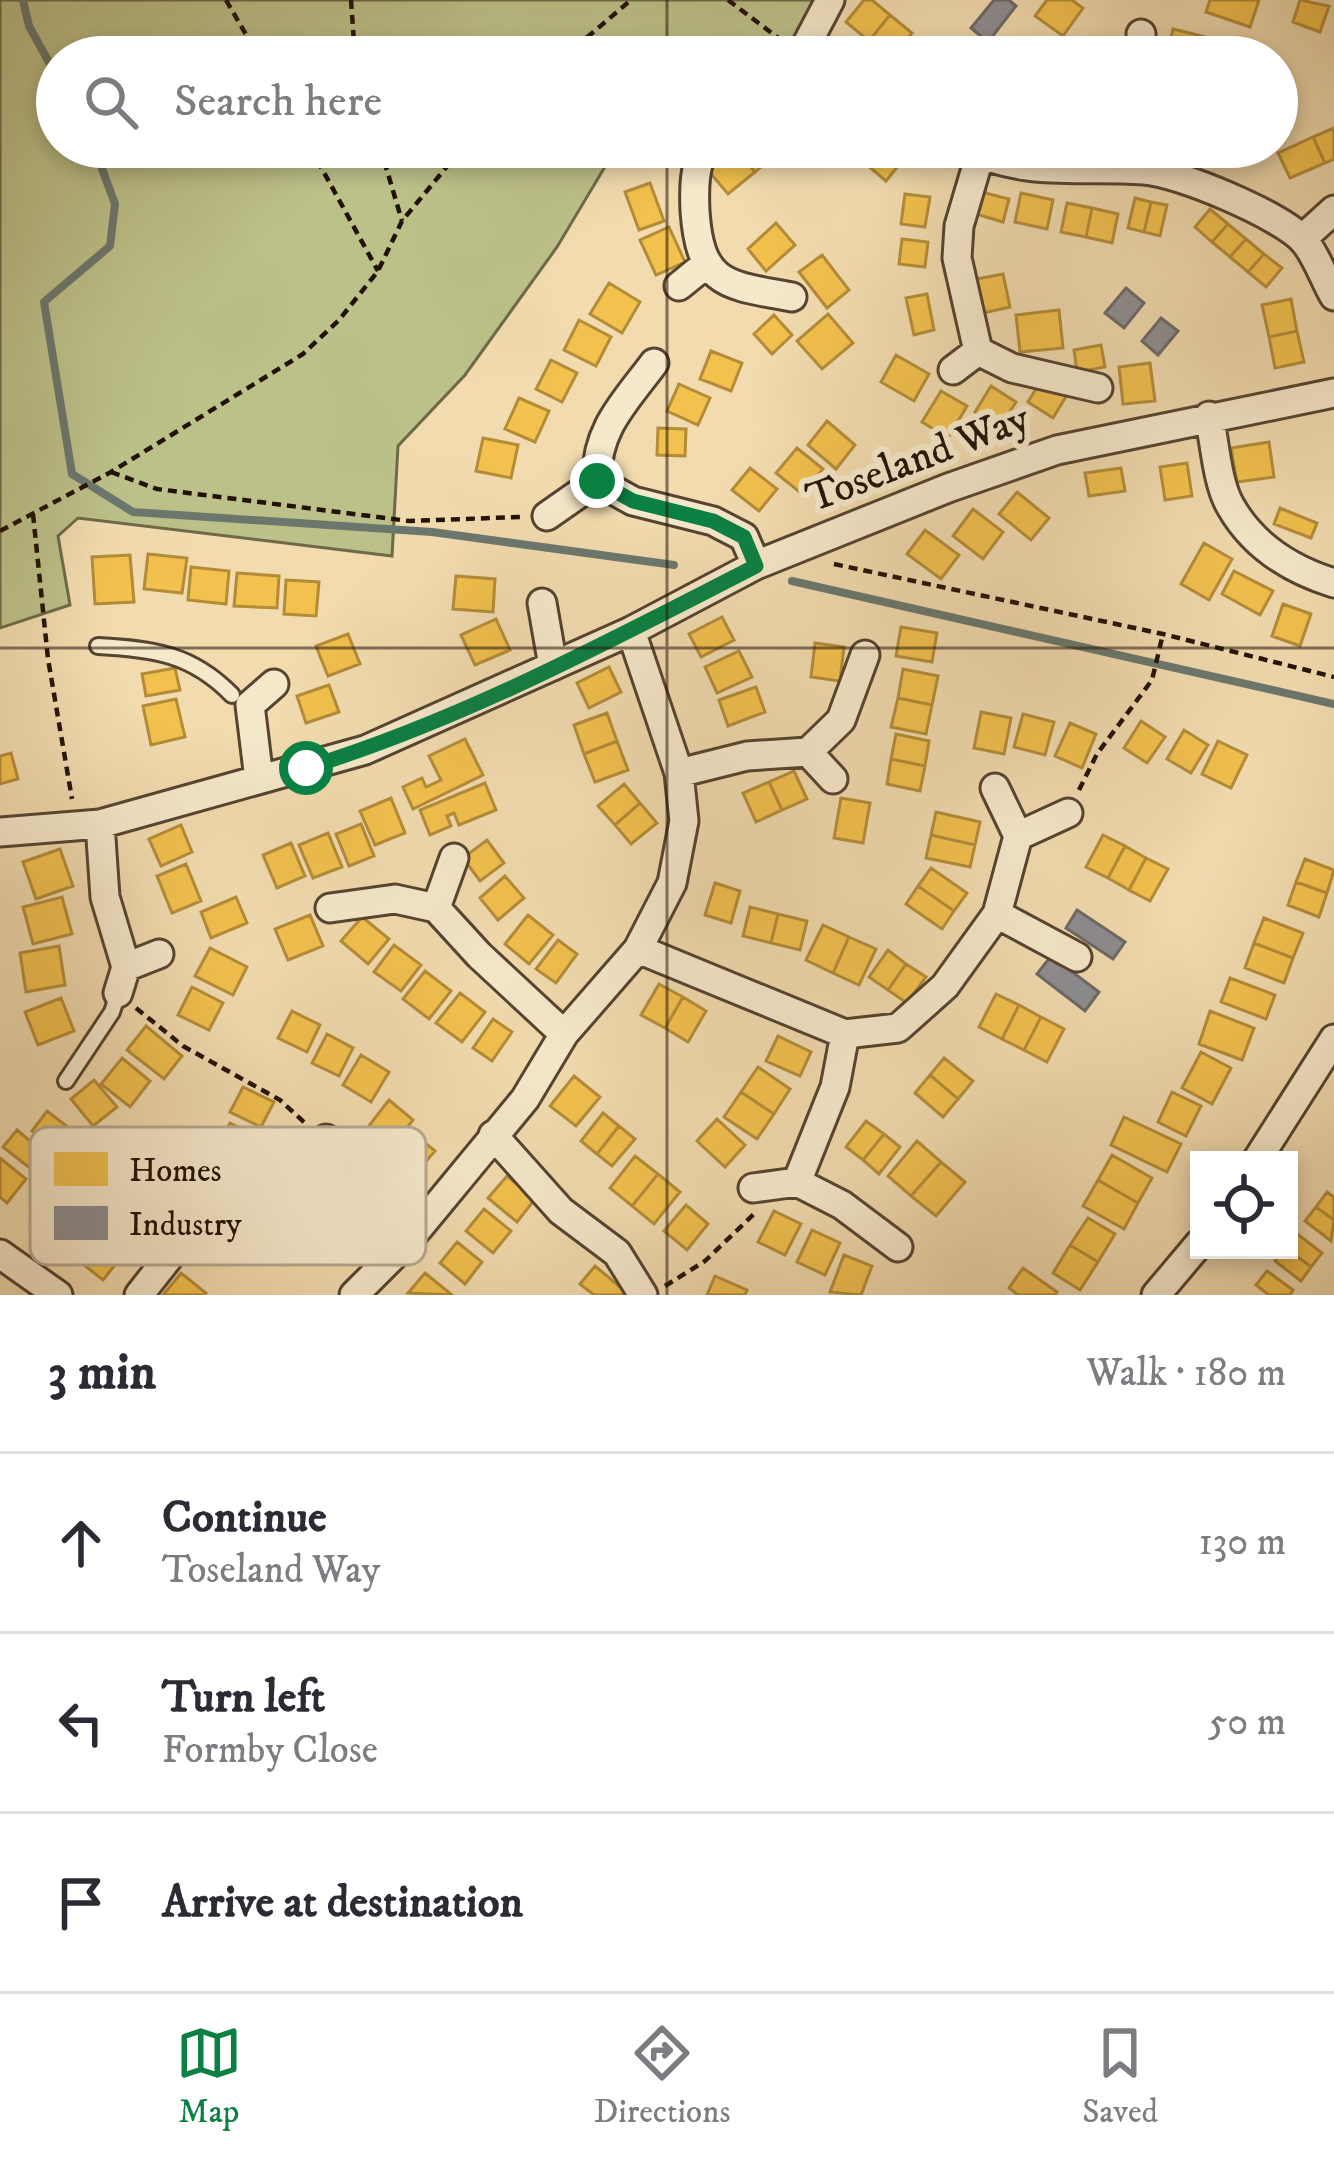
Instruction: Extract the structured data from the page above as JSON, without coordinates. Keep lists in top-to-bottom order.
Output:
{
  "streets": {
    "street": ["Toseland Way"]
  },
  "legend": ["Homes", "Industry"],
  "page": {
    "search": "Search here",
    "heading": ["3 min", "Walk · 180 m"],
    "list": [
      ["Continue", "Toseland Way", "130 m"],
      ["Turn left", "Formby Close", "50 m"],
      "Arrive at destination"
    ],
    "nav": ["Map", "Directions", "Saved"]
  }
}
